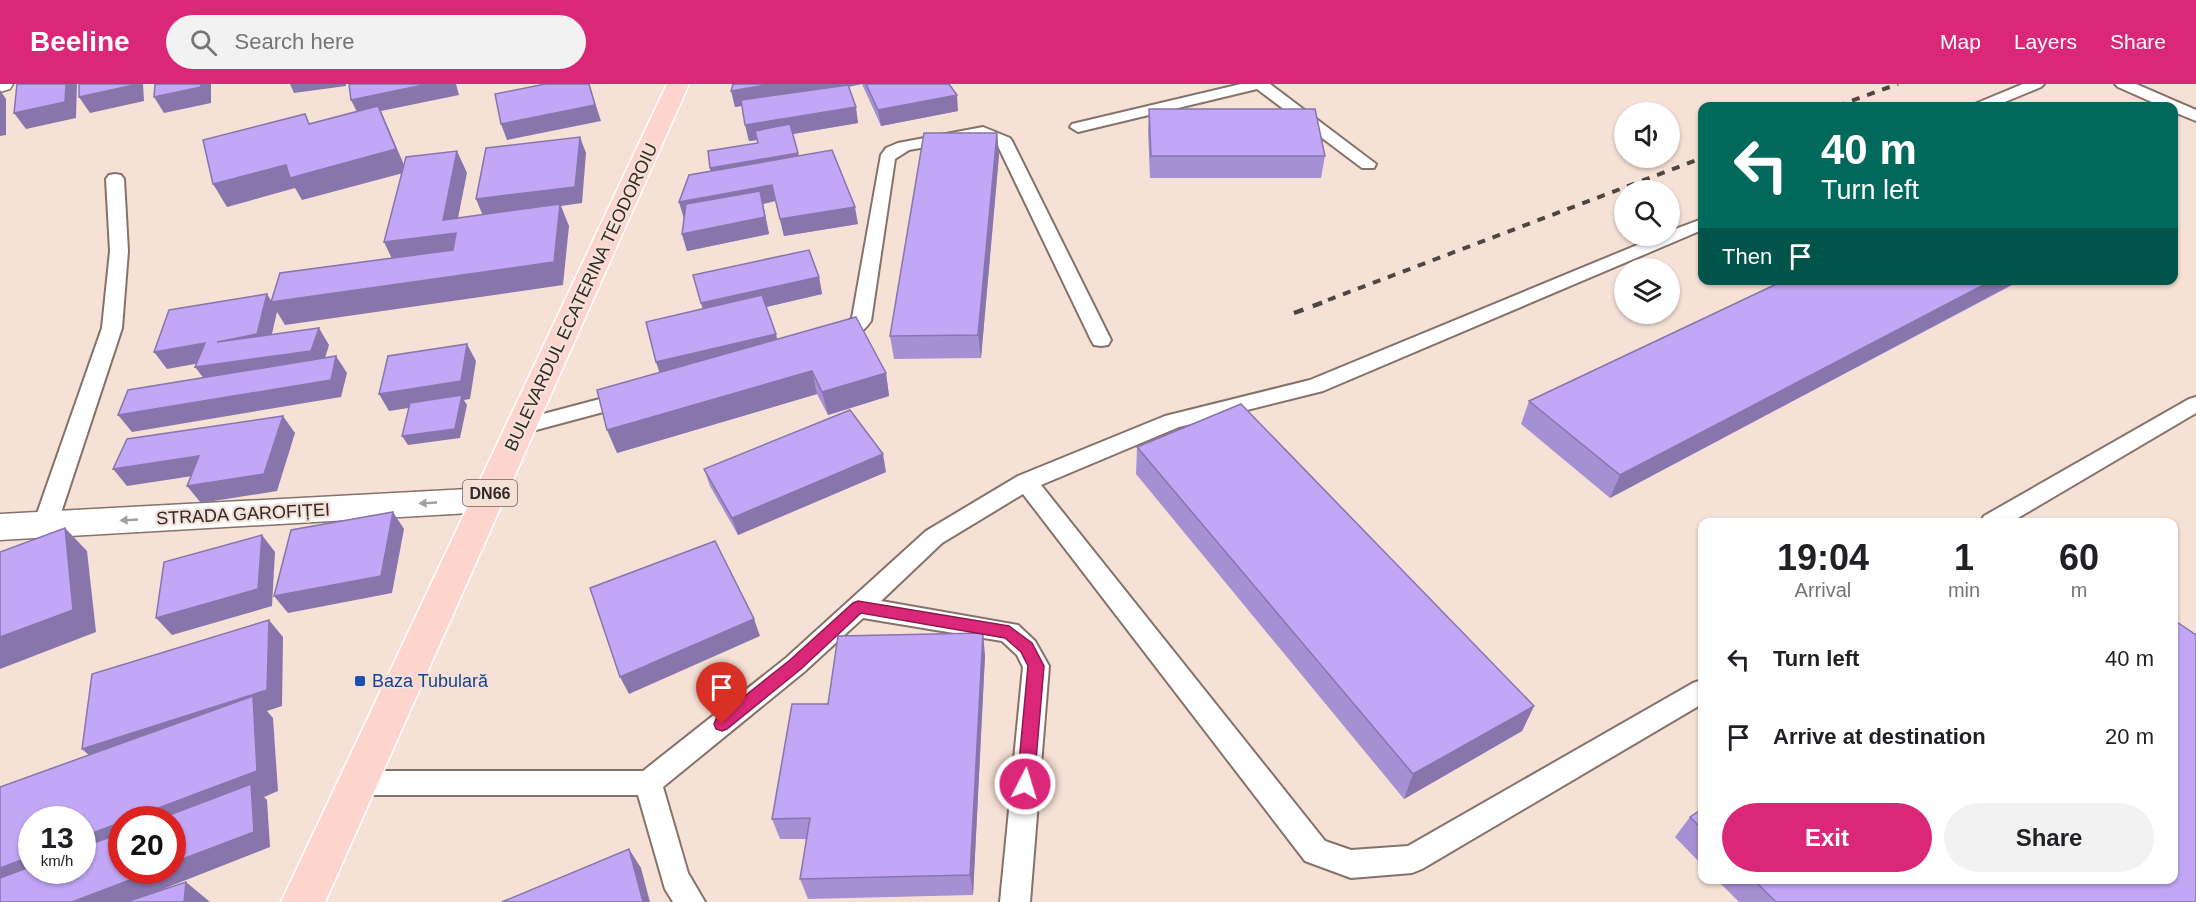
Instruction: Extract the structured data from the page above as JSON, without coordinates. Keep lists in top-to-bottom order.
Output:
{
  "streets": {
    "main road": ["BULEVARDUL ECATERINA TEODOROIU", "DN66"],
    "street": ["STRADA GAROFIȚEI"]
  },
  "crossings": [
    ["BULEVARDUL ECATERINA TEODOROIU", "STRADA GAROFIȚEI"]
  ],
  "one_way": ["STRADA GAROFIȚEI"],
  "places": {
    "transit": ["Baza Tubulară"]
  },
  "page": {
    "header": "Beeline",
    "search": "Search here",
    "nav": ["Map", "Layers", "Share"],
    "turn": ["40 m", "Turn left"],
    "then": "Then",
    "eta": [
      "19:04",
      "Arrival",
      "1",
      "min",
      "60",
      "m"
    ],
    "list": [
      {
        "name": "Turn left",
        "value": "40 m"
      },
      {
        "name": "Arrive at destination",
        "value": "20 m"
      }
    ],
    "buttons": ["Exit", "Share"],
    "speed": "13 km/h",
    "limit": "20"
  }
}
